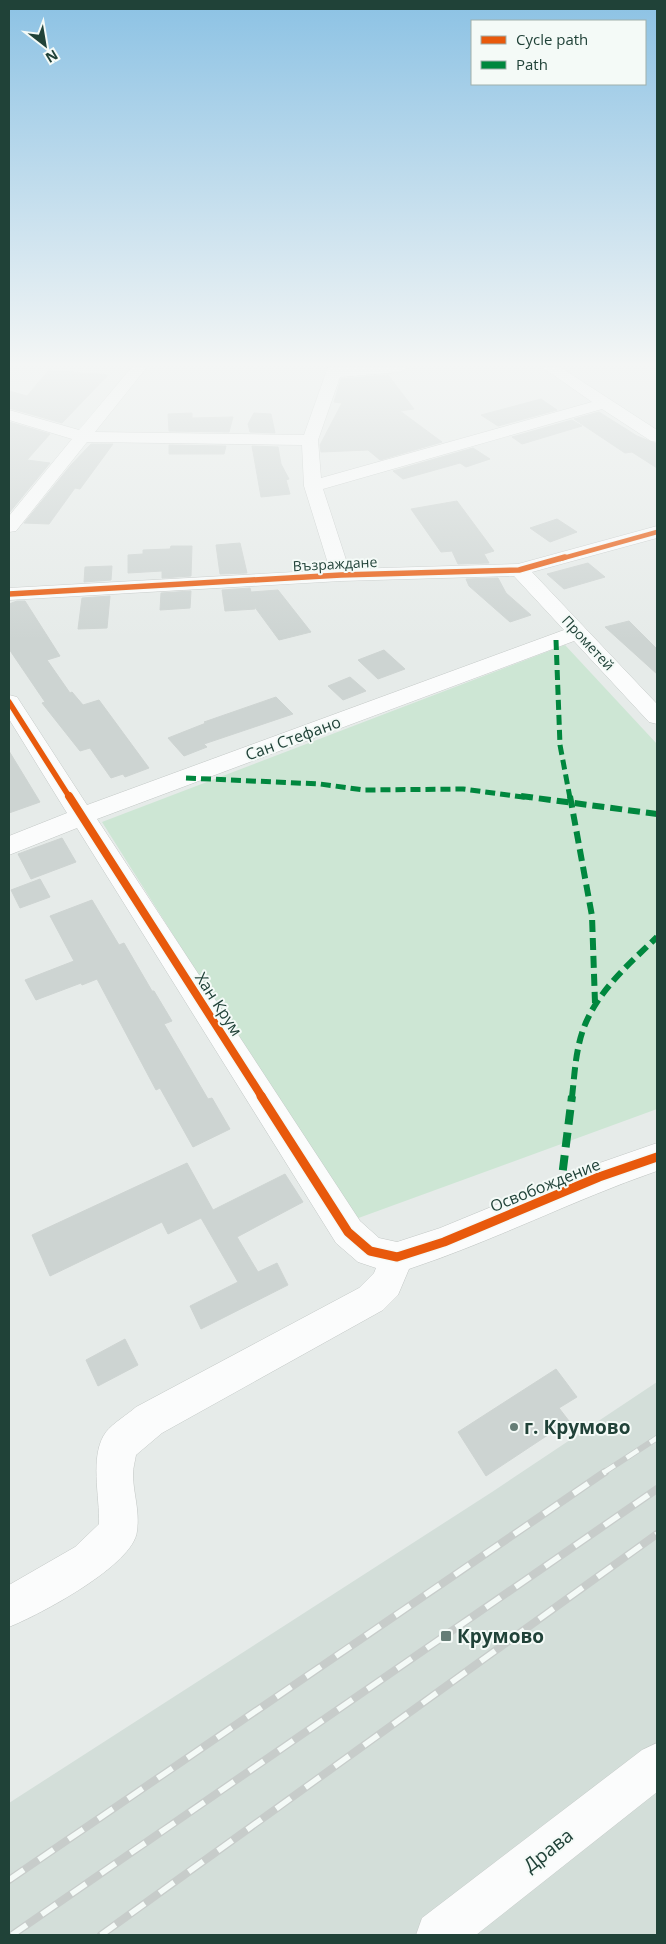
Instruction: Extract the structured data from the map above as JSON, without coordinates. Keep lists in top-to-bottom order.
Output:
{
  "streets": {
    "street": [
      "Възраждане",
      "Прометей",
      "Сан Стефано",
      "Хан Крум",
      "Освобождение",
      "Драва"
    ]
  },
  "crossings": [
    ["Възраждане", "Прометей"],
    ["Прометей", "Сан Стефано"],
    ["Сан Стефано", "Хан Крум"],
    ["Хан Крум", "Освобождение"]
  ],
  "places": {
    "other": ["г. Крумово"],
    "transit": ["Крумово"]
  },
  "legend": ["Cycle path", "Path"],
  "north": "bottom right"
}
